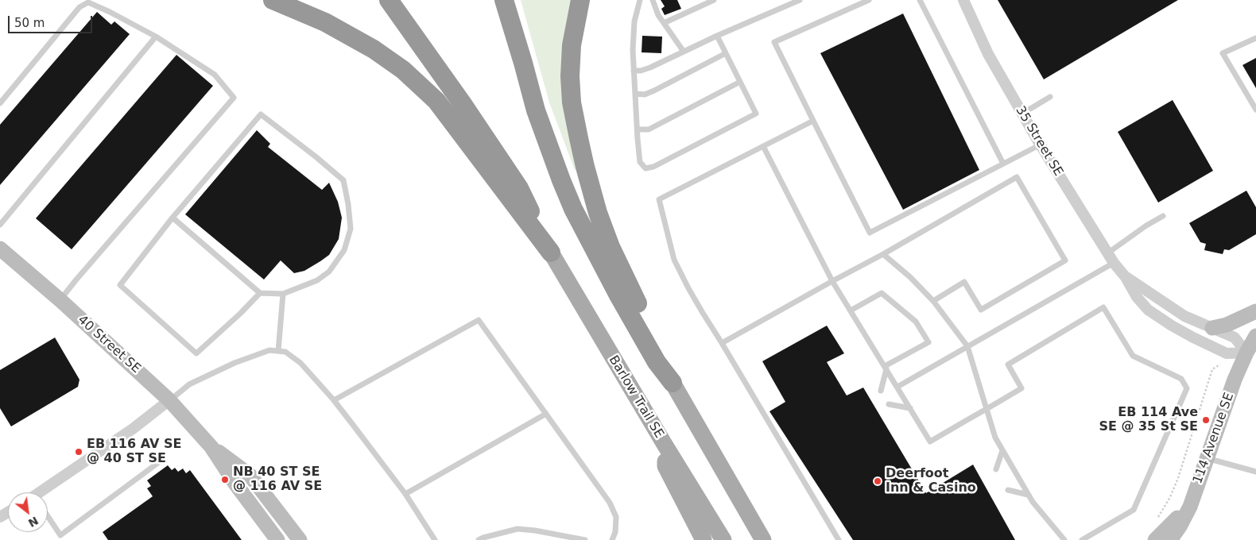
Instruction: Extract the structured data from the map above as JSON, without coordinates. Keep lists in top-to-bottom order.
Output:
{
  "streets": {
    "main road": ["Barlow Trail SE"],
    "street": ["35 Street SE", "40 Street SE", "114 Avenue SE"]
  },
  "crossings": [
    ["35 Street SE", "114 Avenue SE"]
  ],
  "places": [
    "EB 114 Ave SE @ 35 St SE",
    "EB 116 AV SE @ 40 ST SE",
    "NB 40 ST SE @ 116 AV SE",
    "Deerfoot Inn & Casino"
  ],
  "scale_bar": "50 m",
  "north": "bottom right"
}
